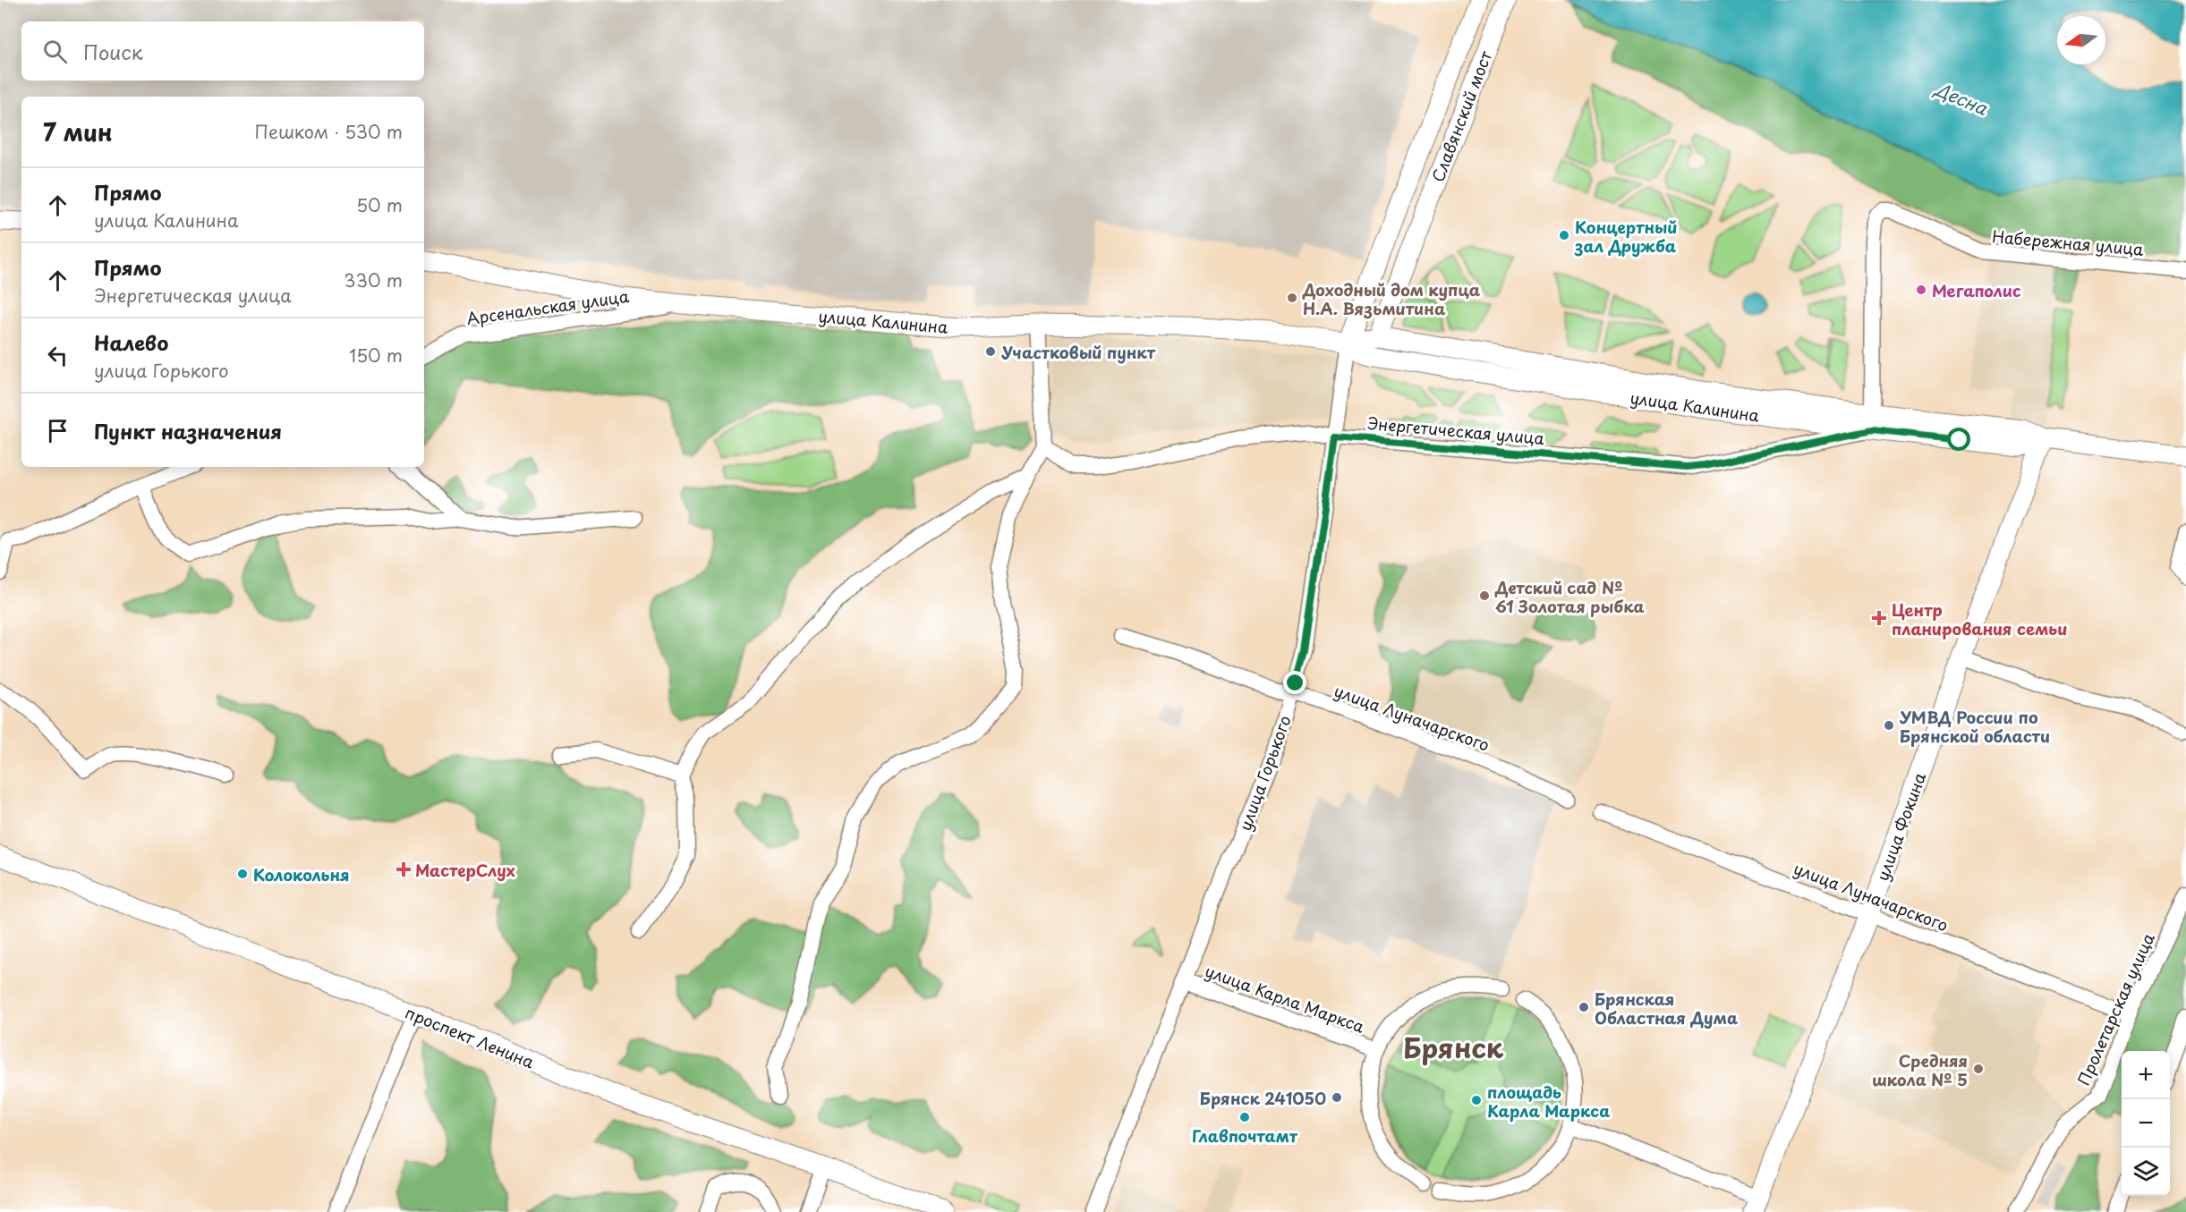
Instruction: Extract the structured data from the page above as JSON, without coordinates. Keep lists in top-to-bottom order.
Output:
{
  "streets": {
    "main road": [
      "Славянский мост",
      "улица Калинина",
      "улица Горького",
      "улица Фокина",
      "проспект Ленина"
    ],
    "street": [
      "Набережная улица",
      "Арсенальская улица",
      "Энергетическая улица",
      "улица Луначарского",
      "улица Карла Маркса",
      "Пролетарская улица"
    ]
  },
  "crossings": [
    ["Славянский мост", "улица Калинина"],
    ["Славянский мост", "улица Горького"],
    ["Набережная улица", "улица Калинина"],
    ["Набережная улица", "Энергетическая улица"],
    ["Арсенальская улица", "улица Калинина"],
    ["улица Калинина", "Энергетическая улица"],
    ["улица Калинина", "улица Горького"],
    ["улица Калинина", "улица Фокина"],
    ["Энергетическая улица", "улица Горького"],
    ["улица Луначарского", "улица Горького"],
    ["улица Луначарского", "улица Фокина"],
    ["улица Луначарского", "Пролетарская улица"],
    ["улица Горького", "улица Карла Маркса"]
  ],
  "districts": ["Брянск"],
  "water": ["Десна"],
  "places": {
    "other": [
      "Концертный зал Дружба",
      "Мегаполис",
      "Доходный дом купца Н.А. Вязьмитина",
      "Участковый пункт",
      "Детский сад № 61 Золотая рыбка",
      "УМВД России по Брянской области",
      "Колокольня",
      "Брянская Областная Дума",
      "Средняя школа № 5",
      "Брянск 241050",
      "площадь Карла Маркса",
      "Главпочтамт"
    ],
    "health": ["Центр планирования семьи", "МастерСлух"]
  },
  "north": "left",
  "page": {
    "search": "Поиск",
    "heading": ["7 мин", "Пешком · 530 m"],
    "list": [
      ["Прямо", "улица Калинина", "50 m"],
      ["Прямо", "Энергетическая улица", "330 m"],
      ["Налево", "улица Горького", "150 m"],
      "Пункт назначения"
    ],
    "map_buttons": ["+", "−"]
  }
}
